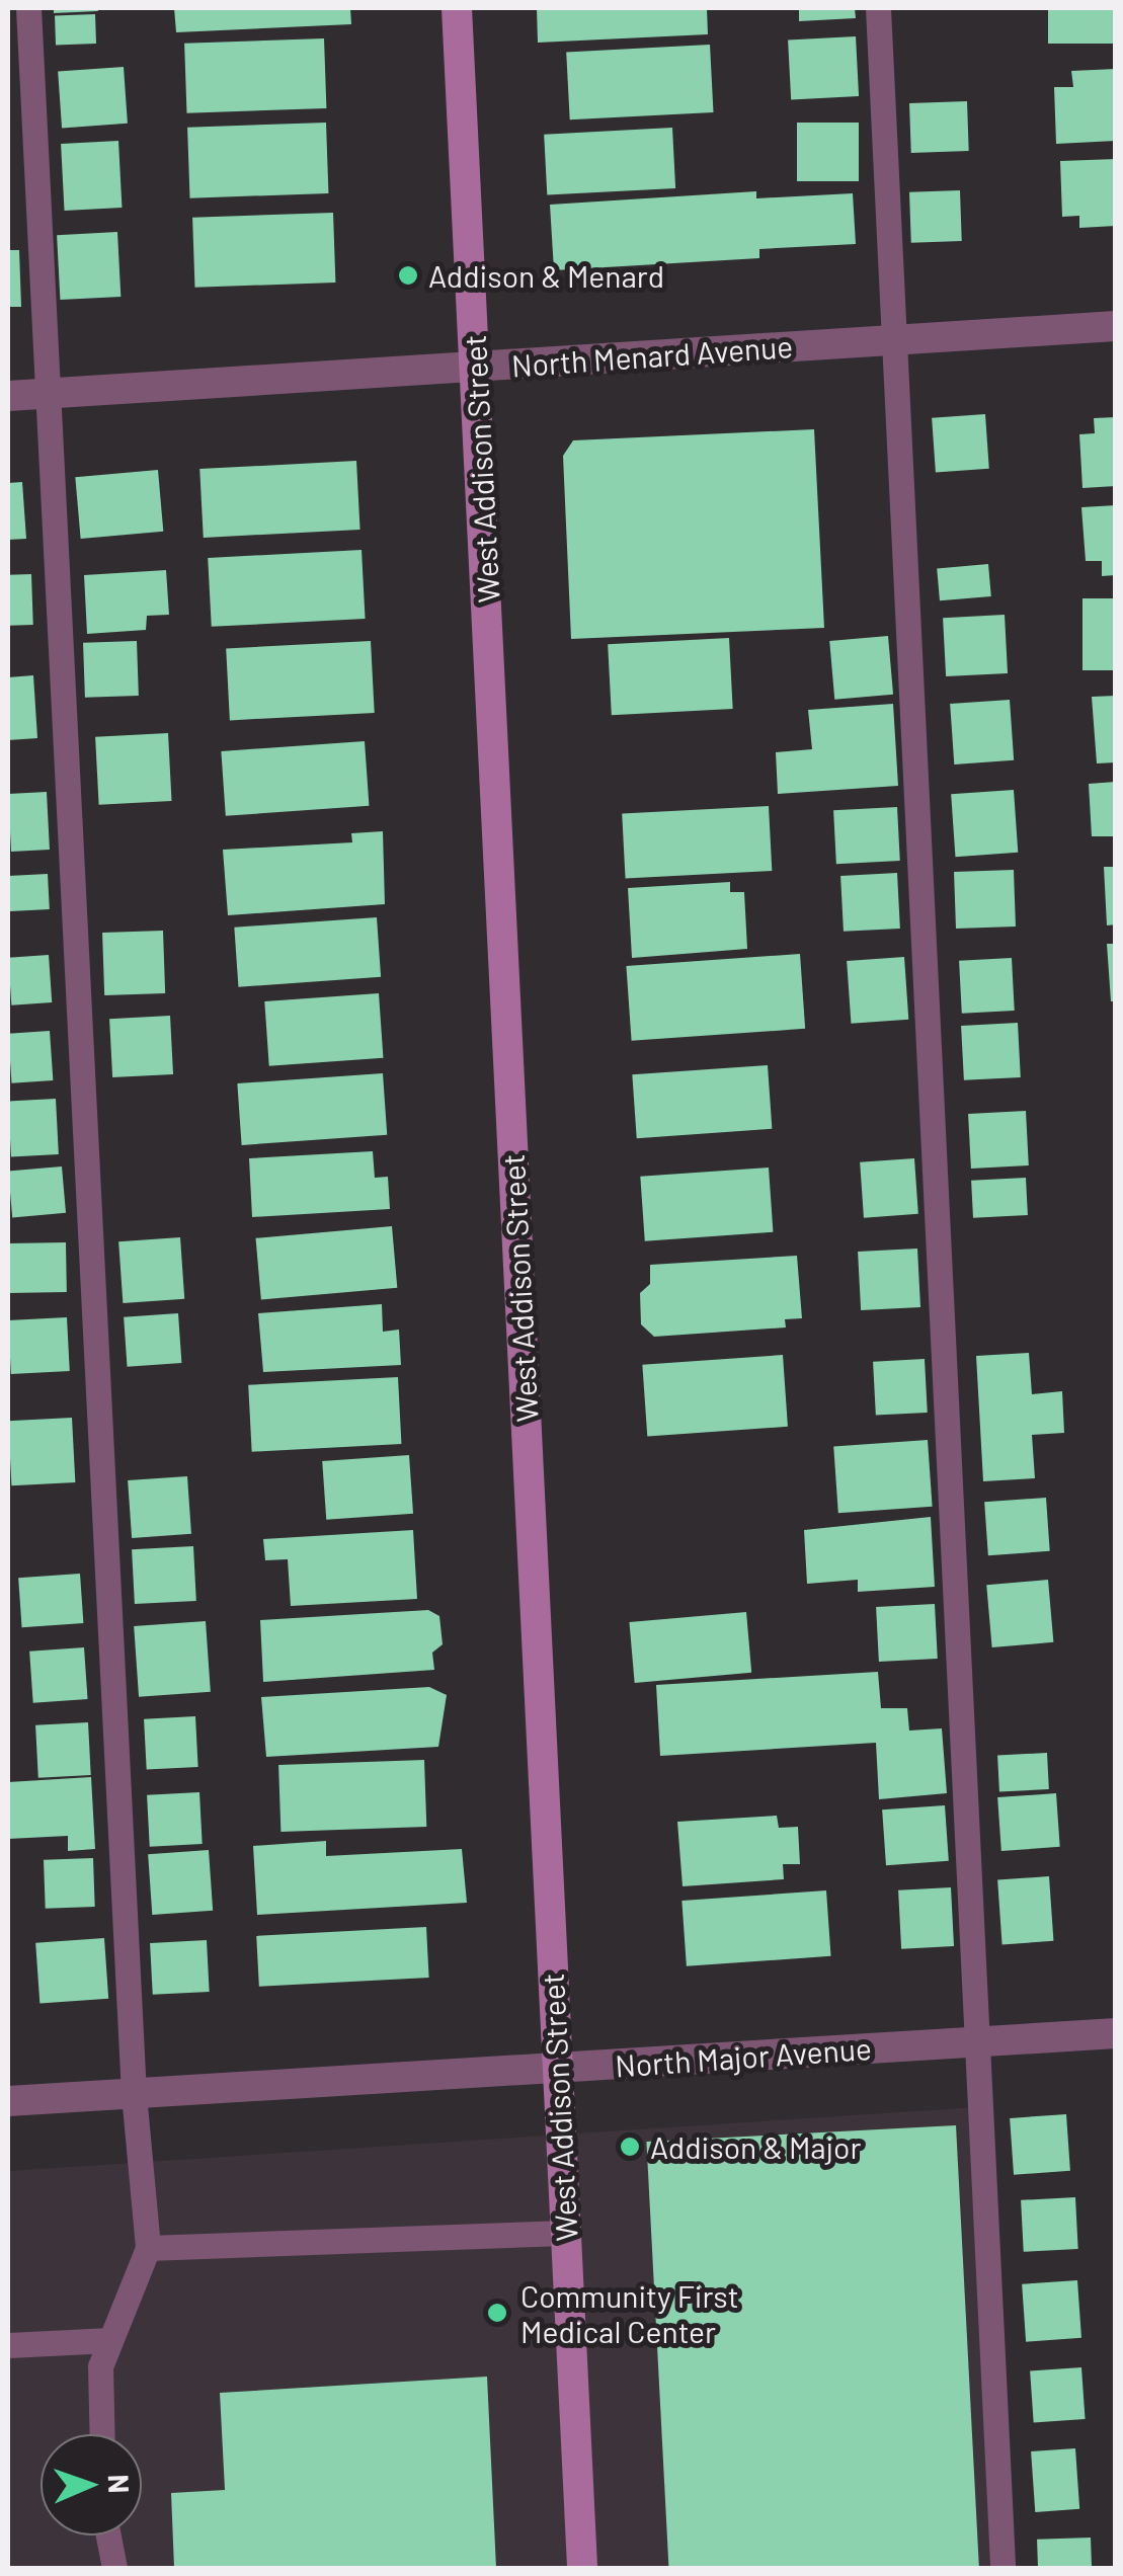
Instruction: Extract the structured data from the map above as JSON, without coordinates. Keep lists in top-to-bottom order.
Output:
{
  "streets": {
    "street": ["North Menard Avenue", "West Addison Street", "North Major Avenue"]
  },
  "crossings": [
    ["North Menard Avenue", "West Addison Street"],
    ["West Addison Street", "North Major Avenue"]
  ],
  "places": ["Addison & Menard", "Addison & Major", "Community First Medical Center"],
  "north": "right"
}
